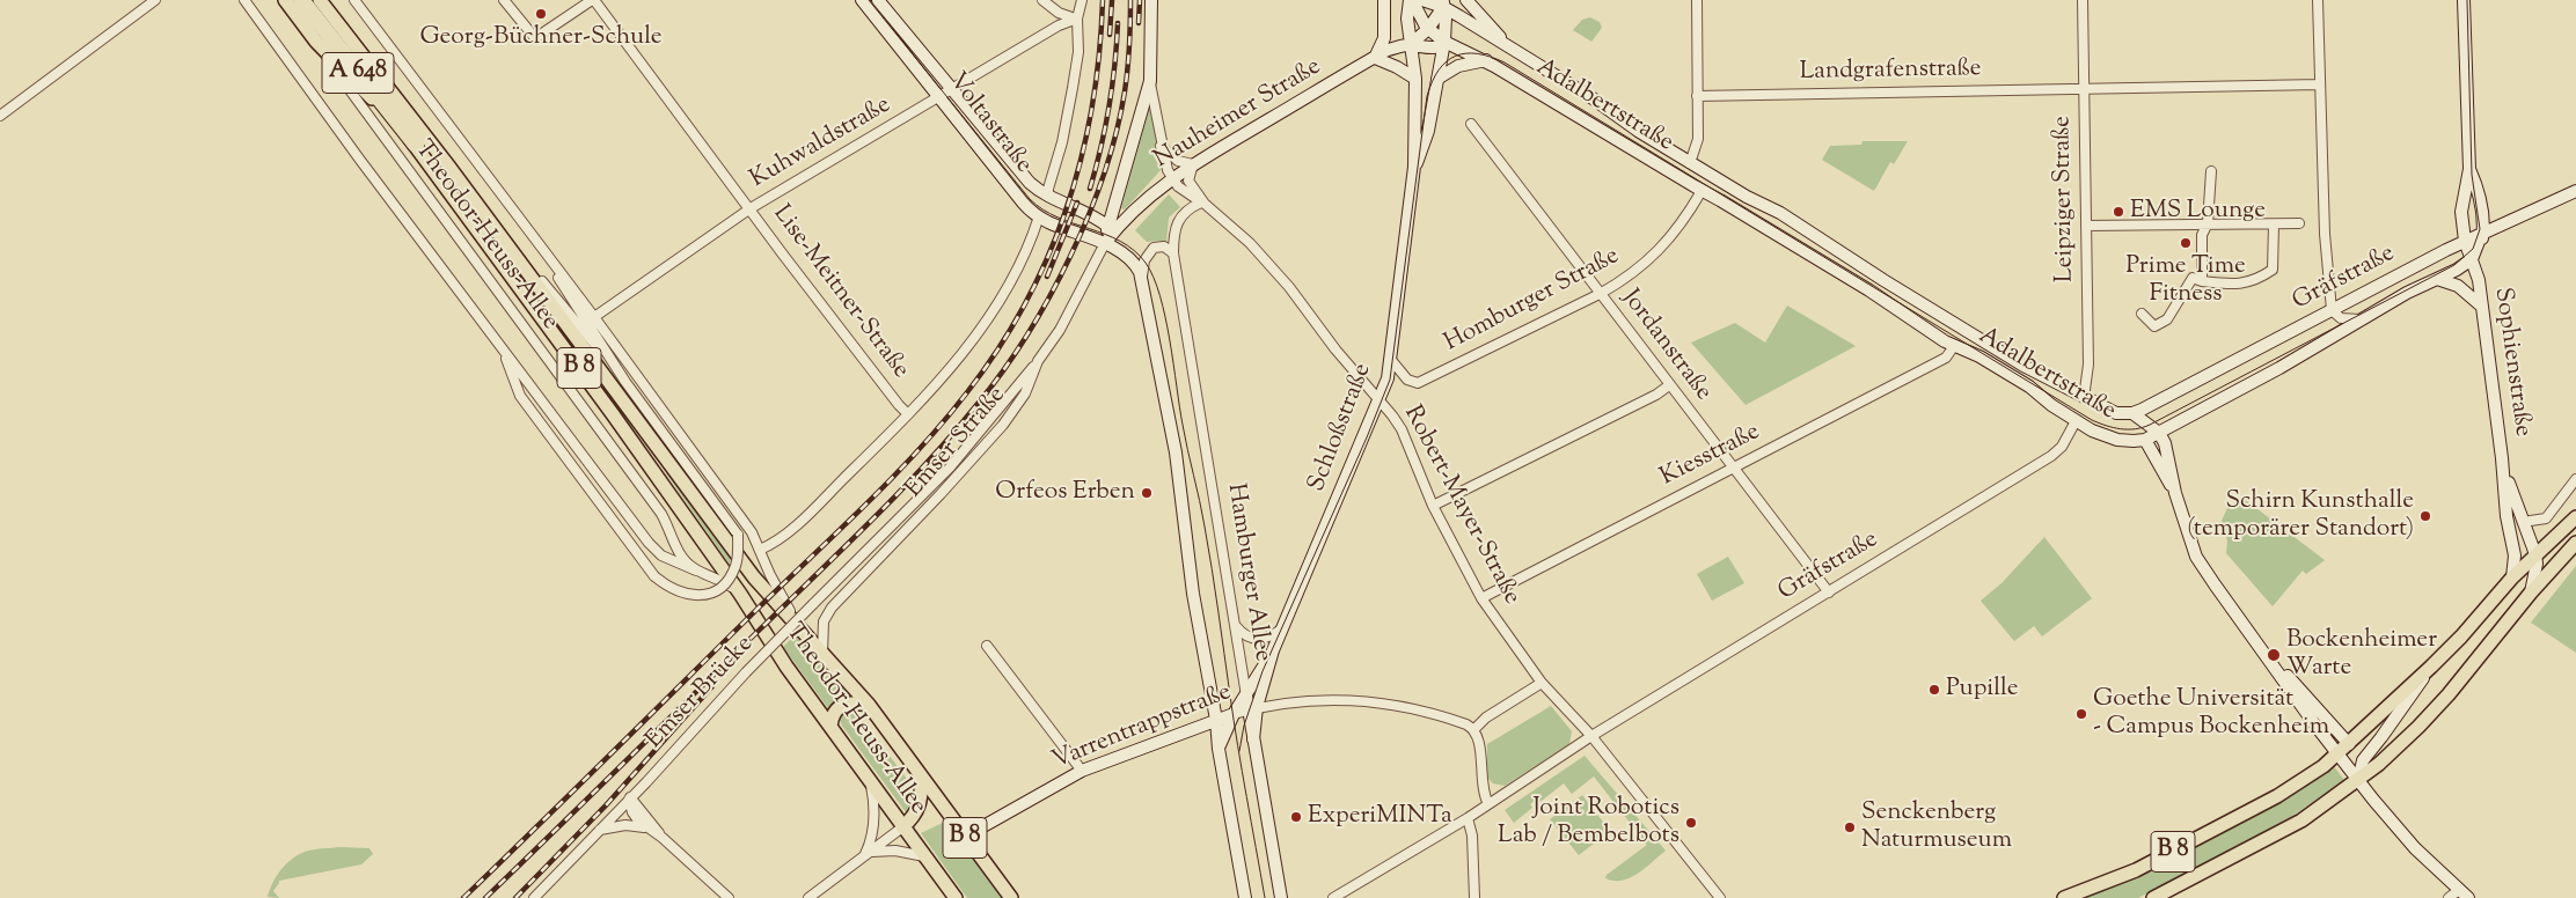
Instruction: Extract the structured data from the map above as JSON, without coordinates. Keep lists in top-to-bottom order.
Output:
{
  "streets": {
    "highway": ["A 648", "Theodor-Heuss-Allee"],
    "main road": ["B 8"],
    "street": [
      "Landgrafenstraße",
      "Adalbertstraße",
      "Nauheimer Straße",
      "Voltastraße",
      "Kuhwaldstraße",
      "Leipziger Straße",
      "Gräfstraße",
      "Lise-Meitner-Straße",
      "Homburger Straße",
      "Jordanstraße",
      "Sophienstraße",
      "Schloßstraße",
      "Emser Straße",
      "Kiesstraße",
      "Robert-Mayer-Straße",
      "Hamburger Allee",
      "Emser Brücke",
      "Varrentrappstraße"
    ]
  },
  "crossings": [
    ["Landgrafenstraße", "Leipziger Straße"],
    ["Adalbertstraße", "Nauheimer Straße"],
    ["Adalbertstraße", "Leipziger Straße"],
    ["Adalbertstraße", "Gräfstraße"],
    ["Adalbertstraße", "Homburger Straße"],
    ["Adalbertstraße", "Schloßstraße"],
    ["Adalbertstraße", "Kiesstraße"],
    ["Nauheimer Straße", "Voltastraße"],
    ["Nauheimer Straße", "Schloßstraße"],
    ["Nauheimer Straße", "Emser Straße"],
    ["Nauheimer Straße", "Robert-Mayer-Straße"],
    ["Voltastraße", "Kuhwaldstraße"],
    ["Voltastraße", "Emser Straße"],
    ["Kuhwaldstraße", "Theodor-Heuss-Allee"],
    ["Kuhwaldstraße", "Lise-Meitner-Straße"],
    ["Theodor-Heuss-Allee", "Emser Straße"],
    ["Theodor-Heuss-Allee", "Varrentrappstraße"],
    ["Gräfstraße", "Jordanstraße"],
    ["Gräfstraße", "Sophienstraße"],
    ["Gräfstraße", "Robert-Mayer-Straße"],
    ["Homburger Straße", "Jordanstraße"],
    ["Homburger Straße", "Schloßstraße"],
    ["Jordanstraße", "Kiesstraße"],
    ["Sophienstraße", "B 8"],
    ["Schloßstraße", "Robert-Mayer-Straße"],
    ["Schloßstraße", "Hamburger Allee"],
    ["Schloßstraße", "Varrentrappstraße"],
    ["Emser Straße", "Emser Brücke"],
    ["Kiesstraße", "Robert-Mayer-Straße"],
    ["Robert-Mayer-Straße", "Hamburger Allee"],
    ["Hamburger Allee", "Varrentrappstraße"]
  ],
  "places": [
    "Georg-Büchner-Schule",
    "EMS Lounge",
    "Prime Time Fitness",
    "Orfeos Erben",
    "Schirn Kunsthalle (temporärer Standort)",
    "Bockenheimer Warte",
    "Pupille",
    "Goethe Universität - Campus Bockenheim",
    "ExperiMINTa",
    "Joint Robotics Lab / Bembelbots",
    "Senckenberg Naturmuseum"
  ]
}
